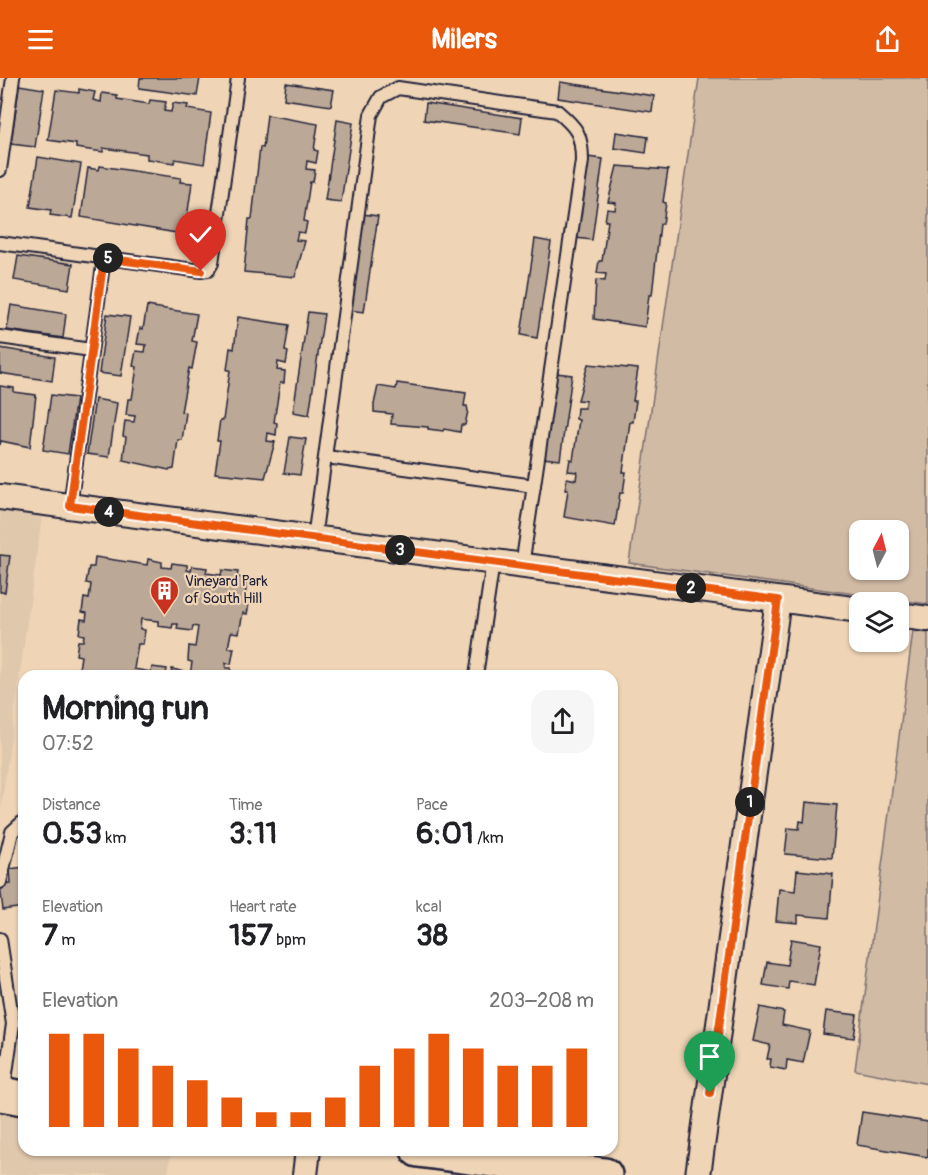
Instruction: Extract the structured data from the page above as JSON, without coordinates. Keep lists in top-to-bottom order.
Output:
{
  "places": {
    "building": ["Vineyard Park of South Hill"]
  },
  "north": "top",
  "page": {
    "header": "Milers",
    "pins": [
      "5",
      "4",
      "3",
      "2",
      "1"
    ],
    "heading": ["Morning run", "07:52"],
    "stats": [
      ["Distance", "0.53 km"],
      ["Time", "3:11"],
      ["Pace", "6:01 /km"],
      ["Elevation", "7 m"],
      ["Heart rate", "157 bpm"],
      ["kcal", "38"]
    ],
    "chart": ["Elevation", "203–208 m"]
  }
}
